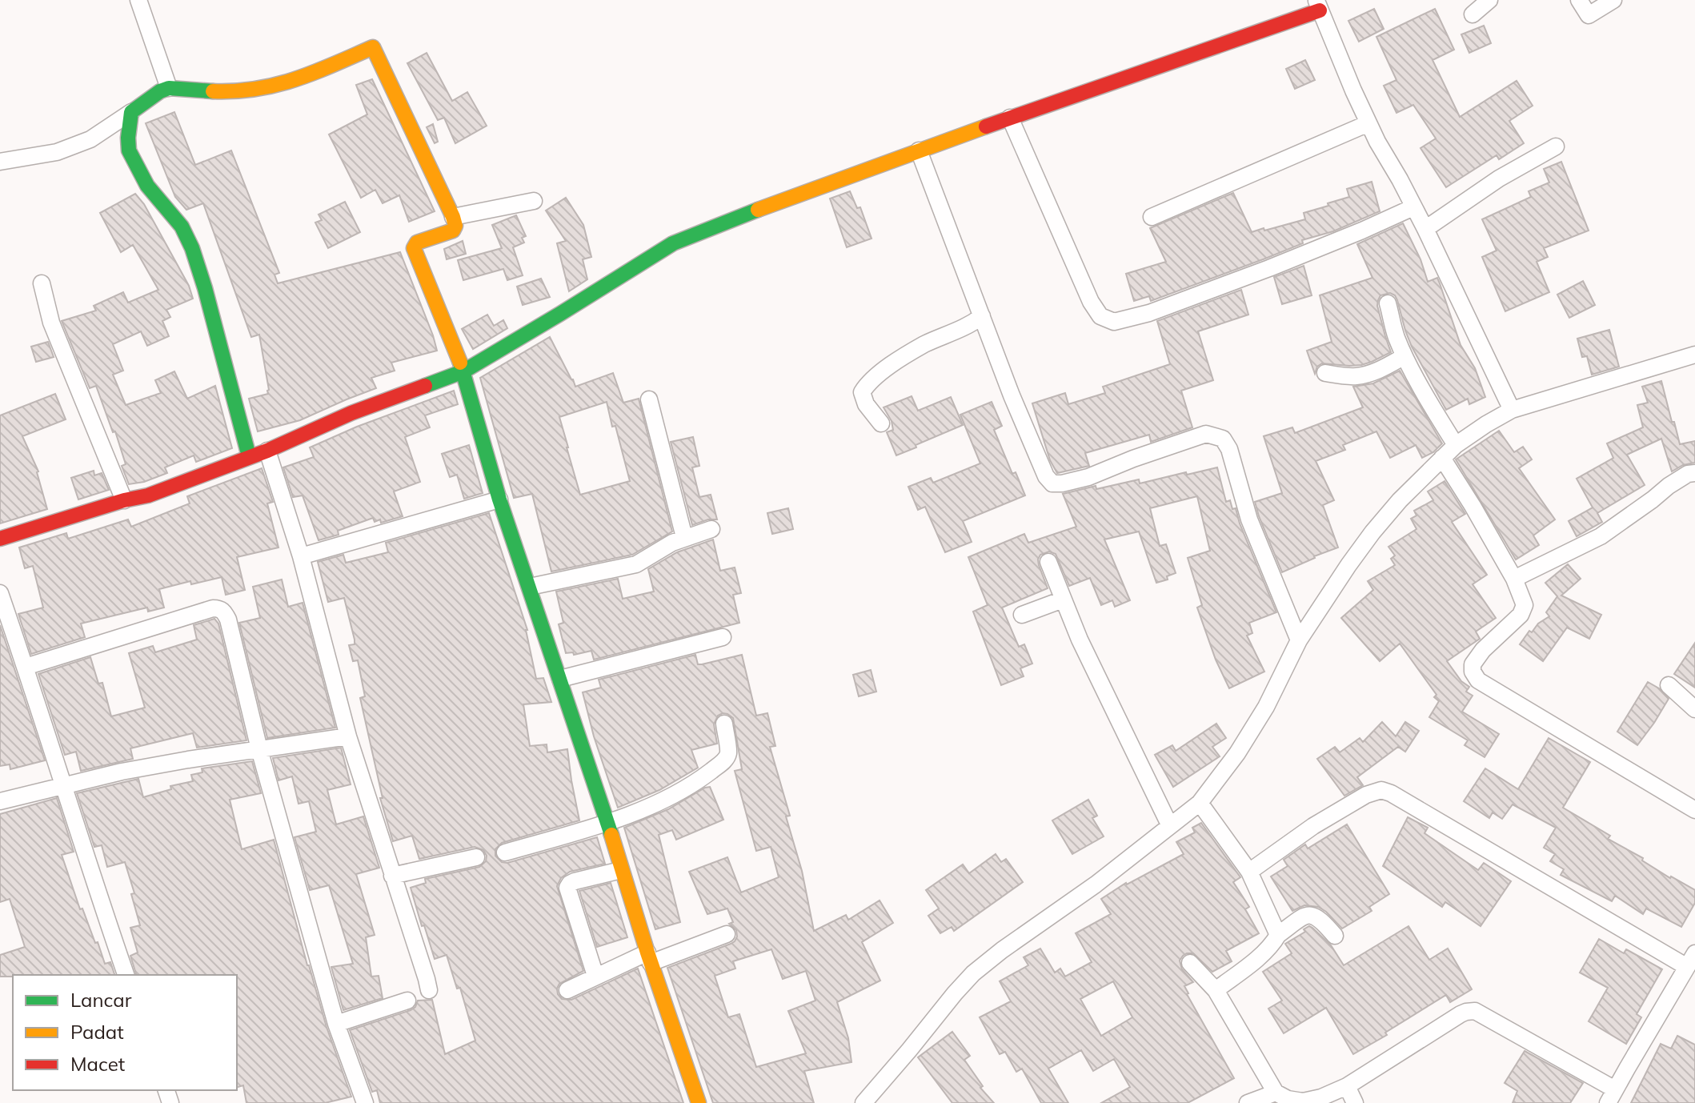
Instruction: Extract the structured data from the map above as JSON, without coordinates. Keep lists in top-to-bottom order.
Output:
{
  "legend": ["Lancar", "Padat", "Macet"]
}
